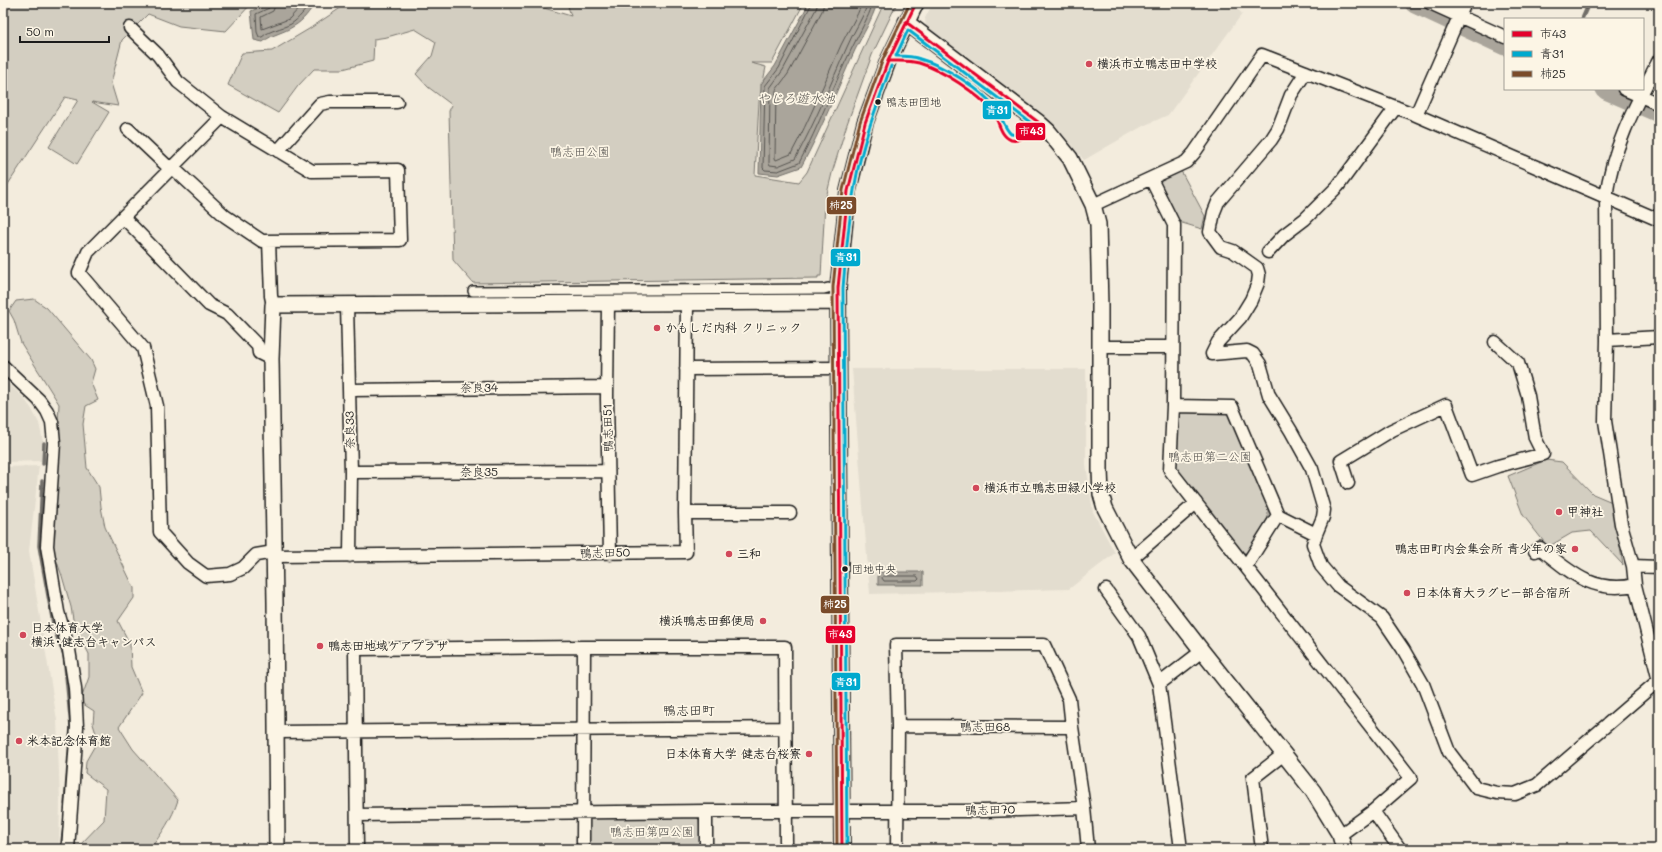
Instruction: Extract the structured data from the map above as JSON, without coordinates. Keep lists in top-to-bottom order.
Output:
{
  "streets": {
    "street": [
      "奈良34",
      "鴨志田51",
      "奈良33",
      "奈良35",
      "鴨志田50",
      "鴨志田68",
      "鴨志田70"
    ]
  },
  "crossings": [
    ["奈良34", "鴨志田51"],
    ["奈良34", "奈良33"],
    ["鴨志田51", "奈良35"],
    ["鴨志田51", "鴨志田50"],
    ["奈良33", "奈良35"],
    ["奈良33", "鴨志田50"]
  ],
  "districts": ["鴨志田町"],
  "water": ["やじろ遊水池"],
  "parks": ["鴨志田公園", "鴨志田第二公園", "鴨志田第四公園"],
  "places": [
    "横浜市立鴨志田中学校",
    "鴨志田団地",
    "かもしだ内科 クリニック",
    "横浜市立鴨志田緑小学校",
    "甲神社",
    "鴨志田町内会集会所 青少年の家",
    "三和",
    "団地中央",
    "日本体育大ラグビー部合宿所",
    "横浜鴨志田郵便局",
    "日本体育大学 横浜･健志台キャンパス",
    "鴨志田地域ケアプラザ",
    "米本記念体育館",
    "日本体育大学 健志台桜寮"
  ],
  "lines": ["transit line 市43", "transit line 柿25", "transit line 青31"],
  "legend": ["市43", "青31", "柿25"],
  "scale_bar": "50 m"
}
